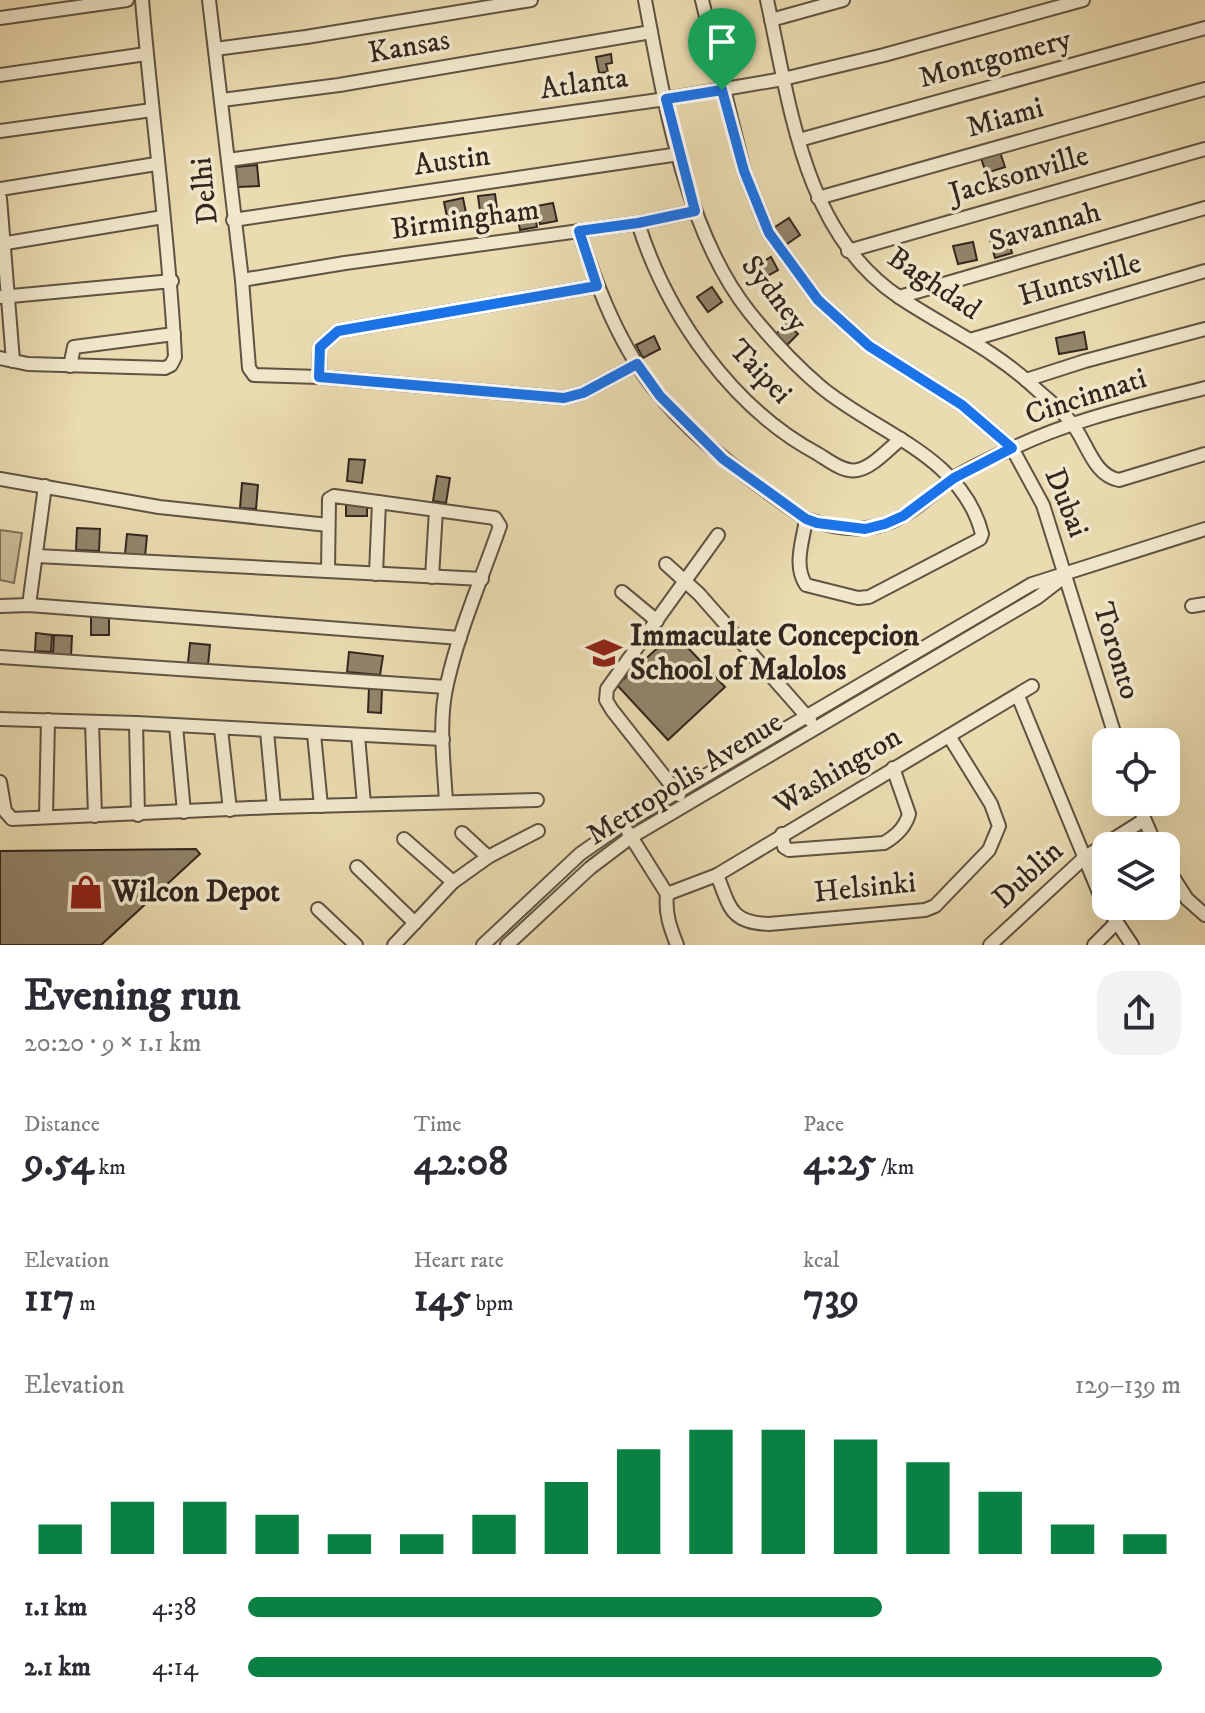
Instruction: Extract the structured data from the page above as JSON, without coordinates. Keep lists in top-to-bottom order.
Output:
{
  "streets": {
    "street": [
      "Kansas",
      "Montgomery",
      "Atlanta",
      "Miami",
      "Austin",
      "Jacksonville",
      "Delhi",
      "Birmingham",
      "Savannah",
      "Huntsville",
      "Baghdad",
      "Sydney",
      "Taipei",
      "Cincinnati",
      "Dubai",
      "Toronto",
      "Washington",
      "Metropolis Avenue",
      "Dublin",
      "Helsinki"
    ]
  },
  "crossings": [
    ["Kansas", "Delhi"],
    ["Kansas", "Sydney"],
    ["Montgomery", "Baghdad"],
    ["Atlanta", "Delhi"],
    ["Atlanta", "Baghdad"],
    ["Atlanta", "Sydney"],
    ["Atlanta", "Dubai"],
    ["Miami", "Baghdad"],
    ["Austin", "Delhi"],
    ["Austin", "Sydney"],
    ["Jacksonville", "Baghdad"],
    ["Delhi", "Birmingham"],
    ["Birmingham", "Sydney"],
    ["Birmingham", "Taipei"],
    ["Birmingham", "Cincinnati"],
    ["Savannah", "Baghdad"],
    ["Huntsville", "Baghdad"],
    ["Baghdad", "Cincinnati"],
    ["Sydney", "Taipei"],
    ["Sydney", "Cincinnati"],
    ["Cincinnati", "Dubai"],
    ["Dubai", "Toronto"],
    ["Dubai", "Metropolis Avenue"],
    ["Toronto", "Metropolis Avenue"],
    ["Washington", "Helsinki"]
  ],
  "places": {
    "school or university": ["Immaculate Concepcion School of Malolos"],
    "shop": ["Wilcon Depot"]
  },
  "page": {
    "heading": ["Evening run", "20:20 · 9 × 1.1 km"],
    "stats": [
      ["Distance", "9.54 km"],
      ["Time", "42:08"],
      ["Pace", "4:25 /km"],
      ["Elevation", "117 m"],
      ["Heart rate", "145 bpm"],
      ["kcal", "739"]
    ],
    "chart": ["Elevation", "129–139 m"],
    "list": [
      {
        "name": "1.1 km",
        "note": "4:38"
      },
      {
        "name": "2.1 km",
        "note": "4:14"
      }
    ]
  }
}
